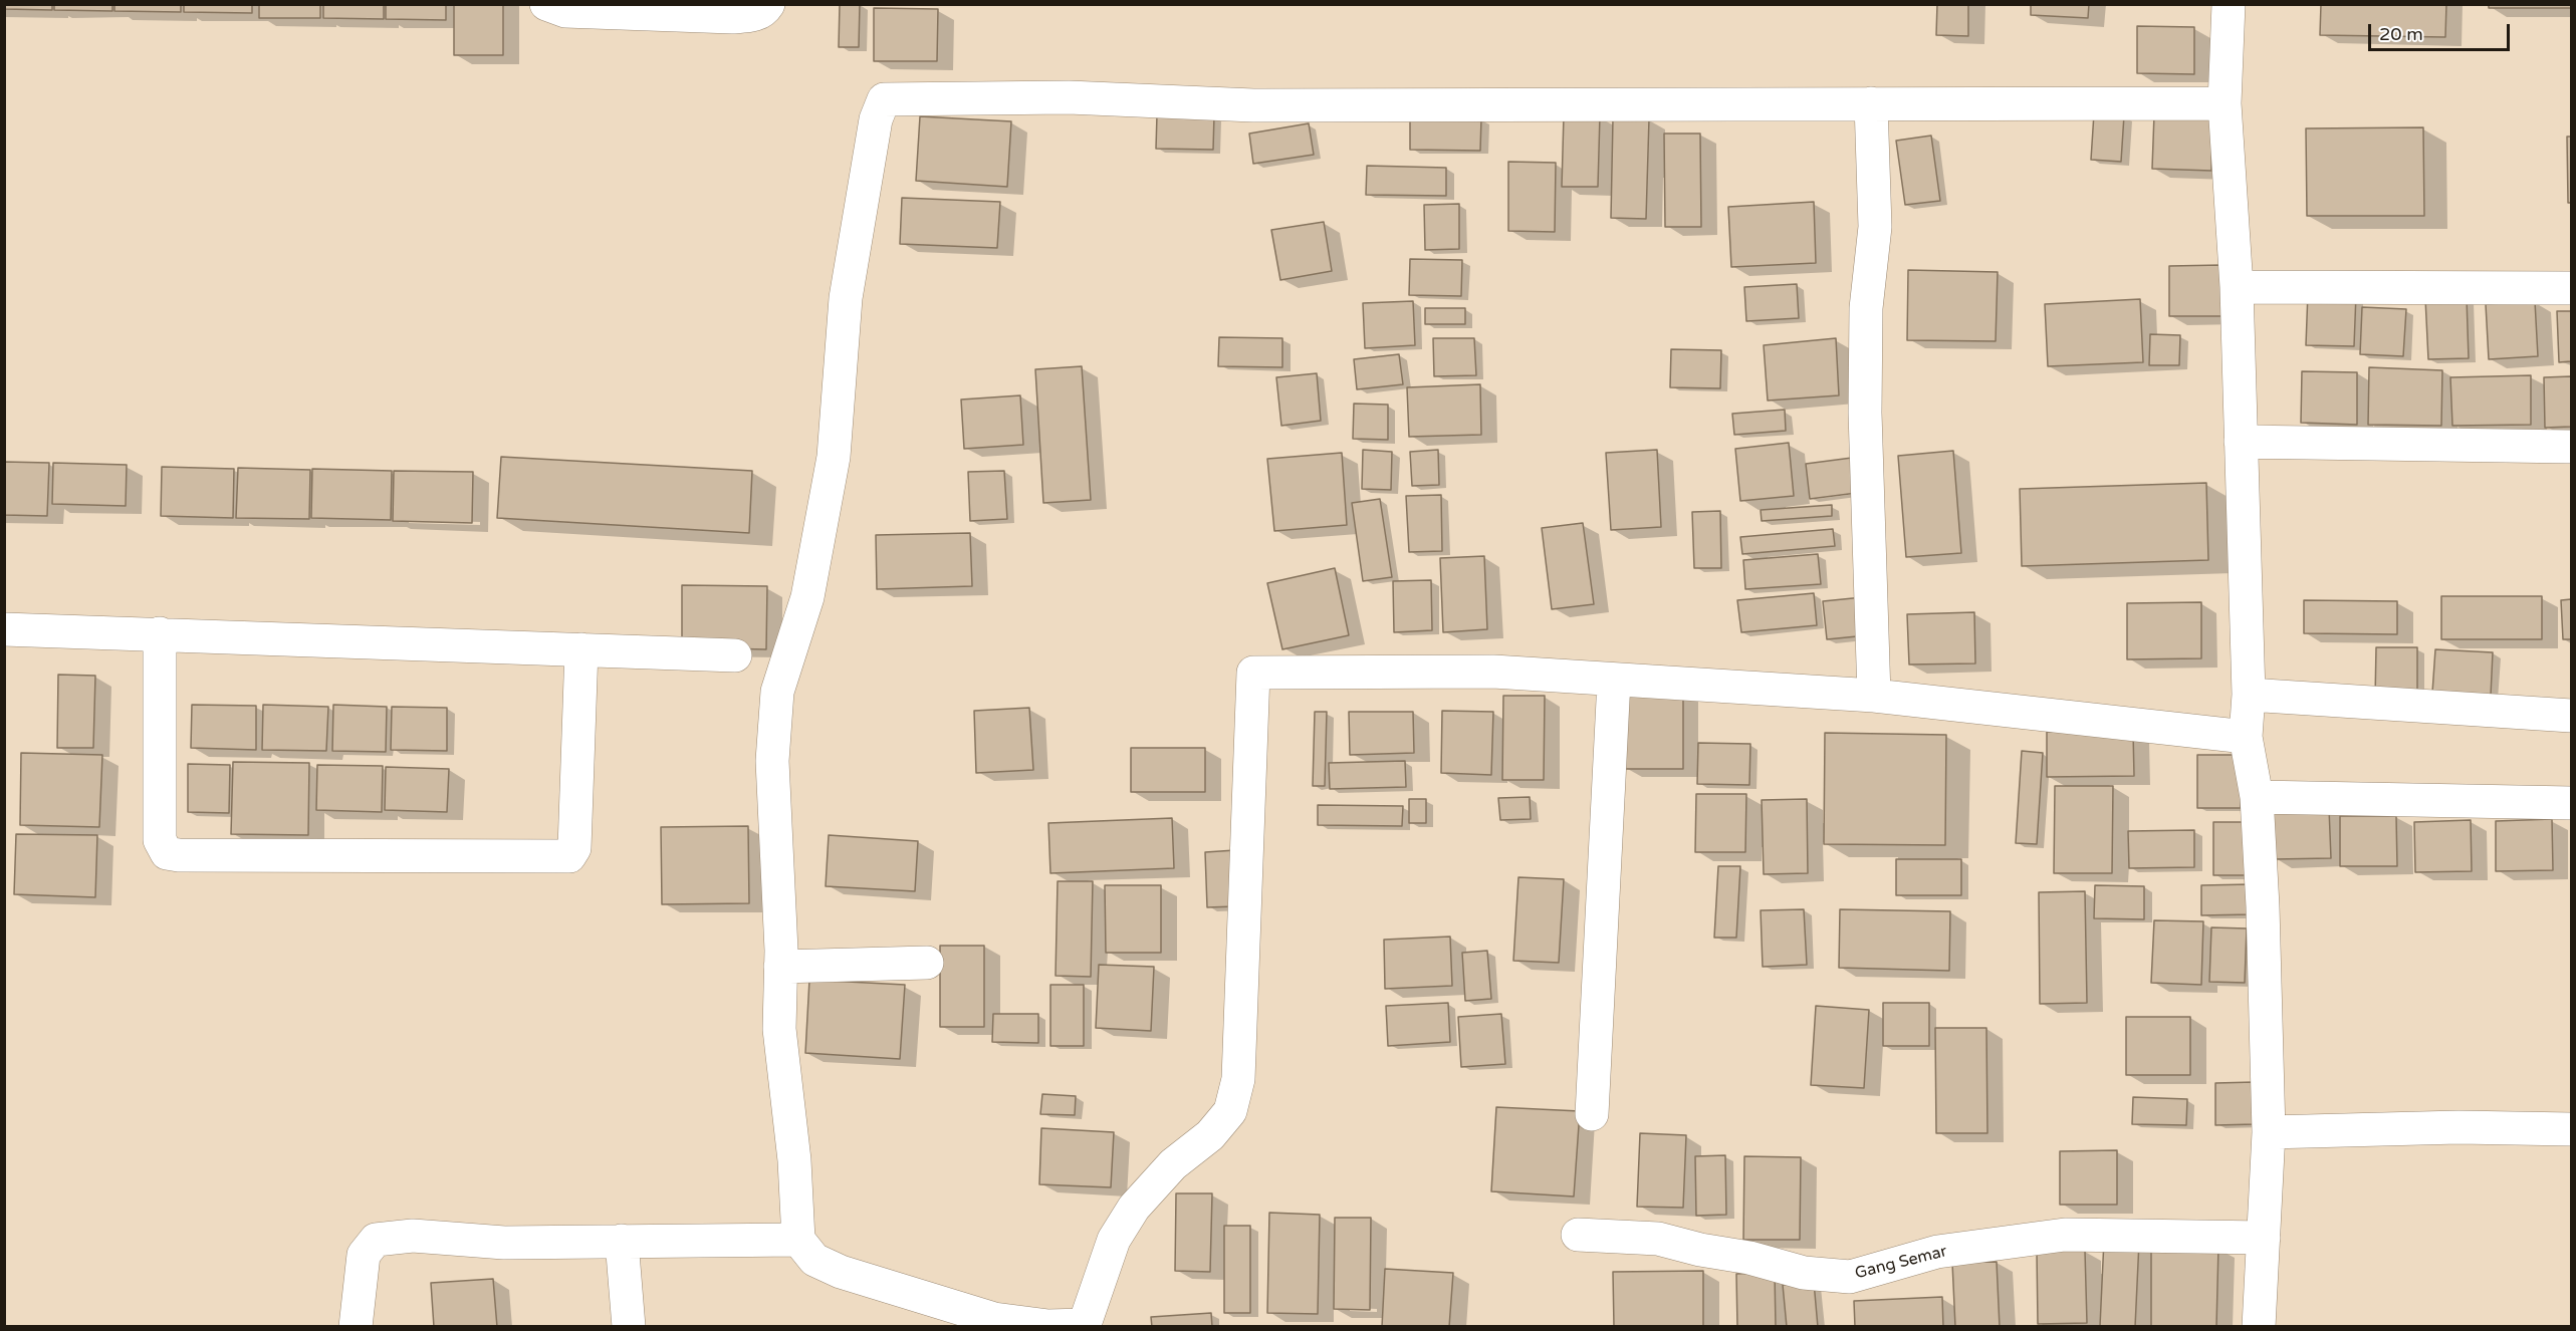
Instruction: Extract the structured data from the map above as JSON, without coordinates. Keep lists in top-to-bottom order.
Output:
{
  "streets": {
    "street": ["Gang Semar"]
  },
  "scale_bar": "20 m"
}
